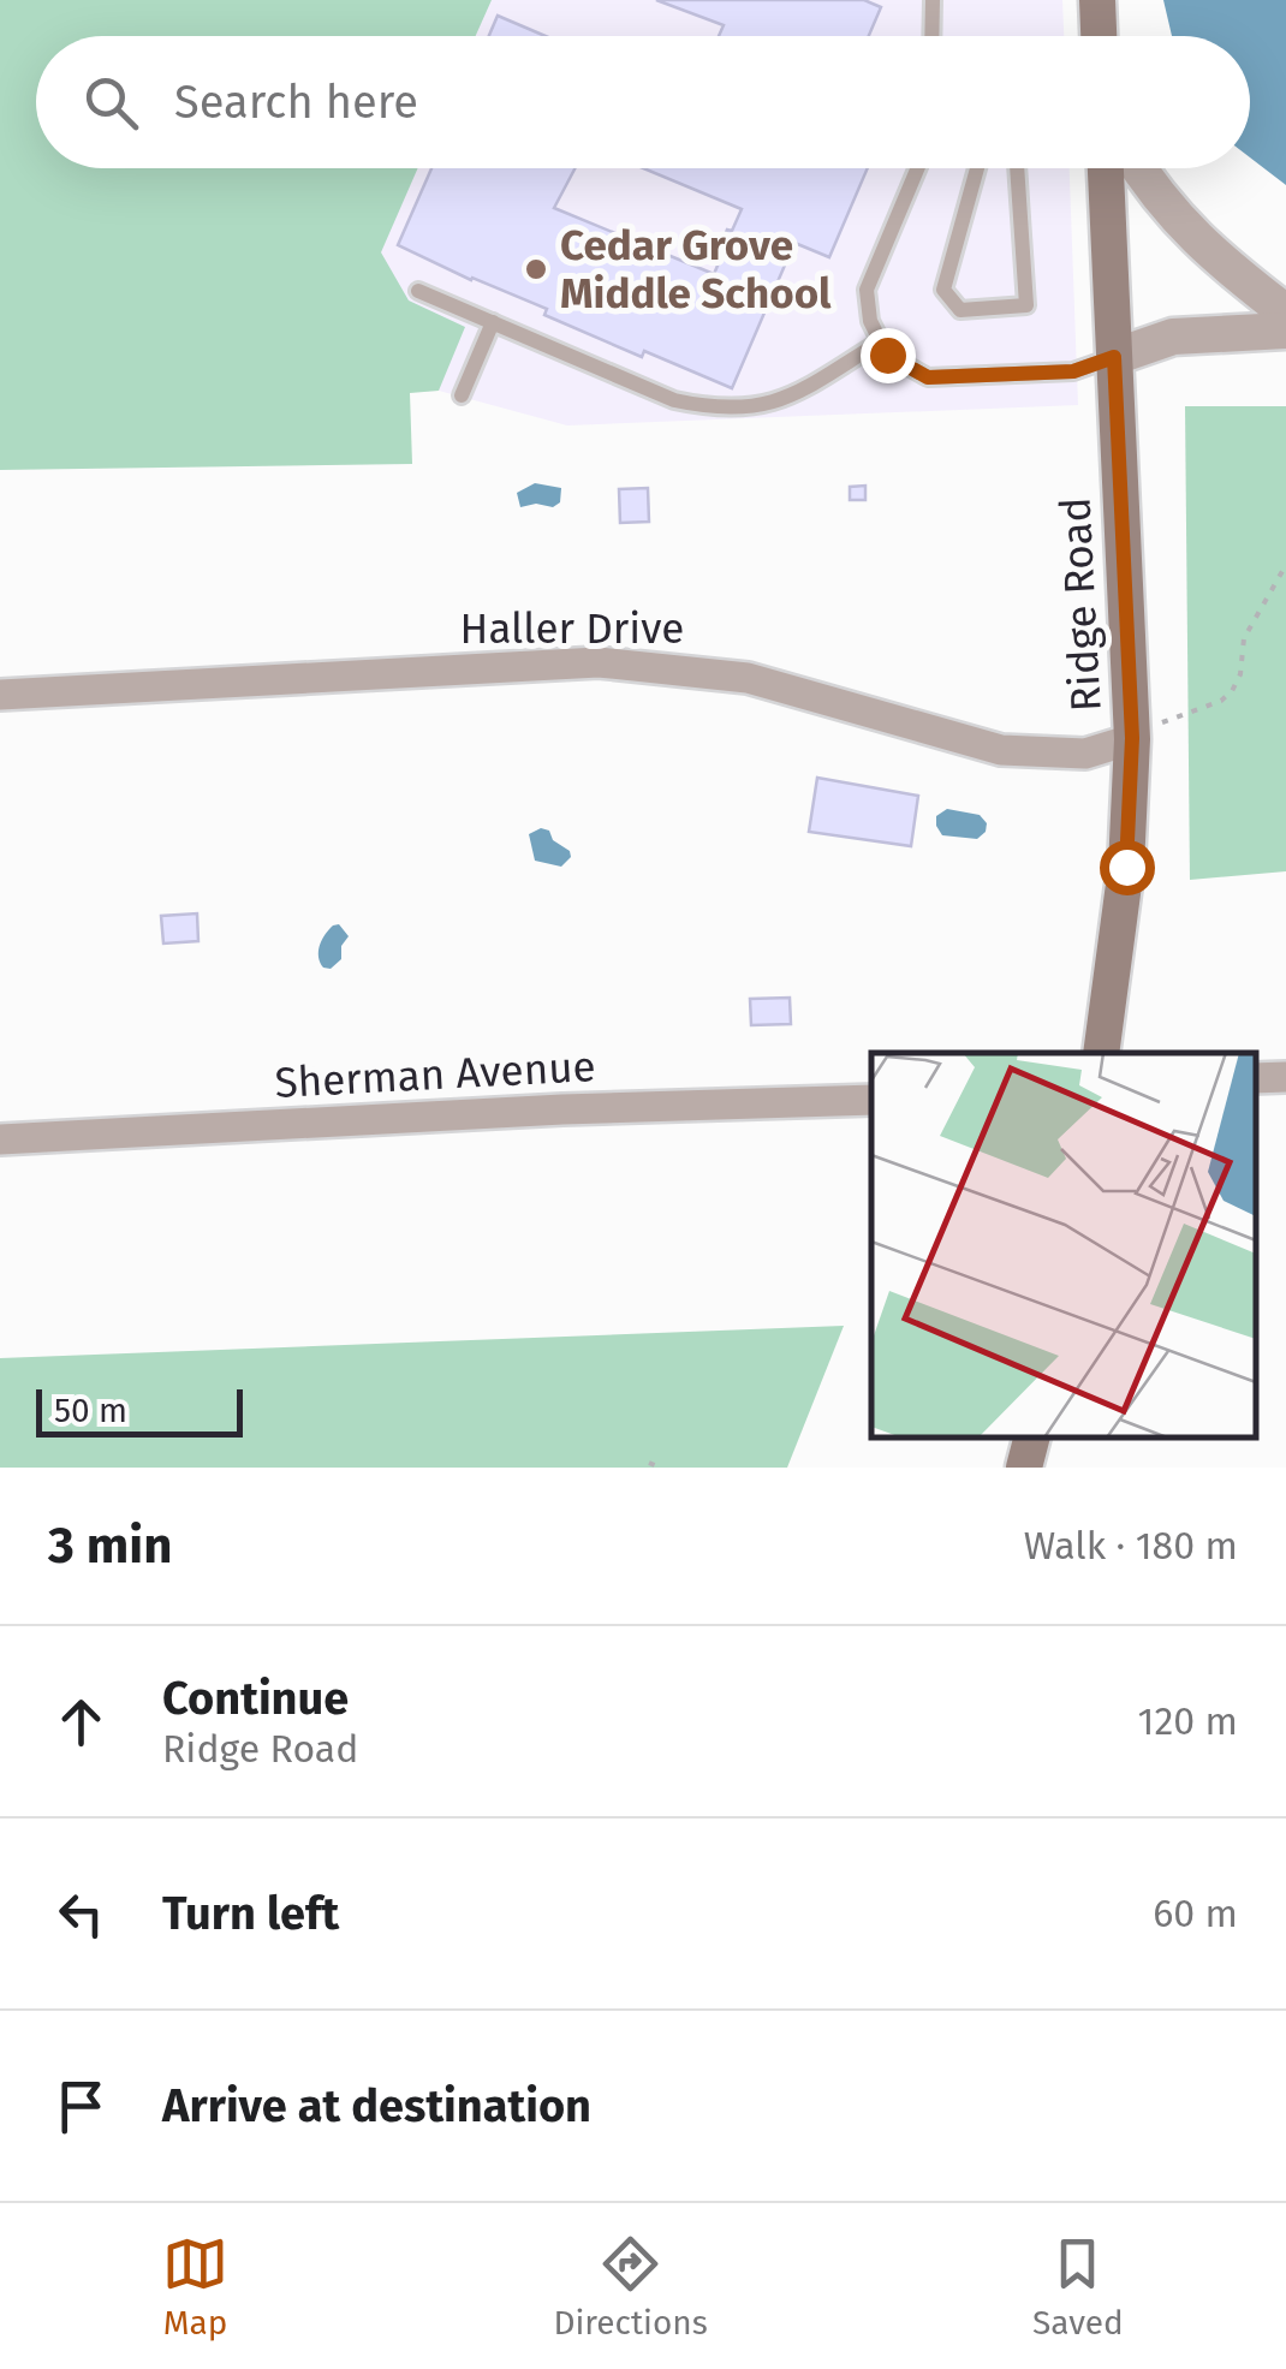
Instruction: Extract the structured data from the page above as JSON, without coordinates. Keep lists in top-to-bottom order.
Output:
{
  "streets": {
    "main road": ["Ridge Road"],
    "street": ["Haller Drive", "Sherman Avenue"]
  },
  "crossings": [
    ["Ridge Road", "Haller Drive"]
  ],
  "places": ["Cedar Grove Middle School"],
  "scale_bar": "50 m",
  "page": {
    "search": "Search here",
    "scale": "50 m",
    "heading": ["3 min", "Walk · 180 m"],
    "list": [
      ["Continue", "Ridge Road", "120 m"],
      ["Turn left", "60 m"],
      "Arrive at destination"
    ],
    "nav": ["Map", "Directions", "Saved"]
  }
}
